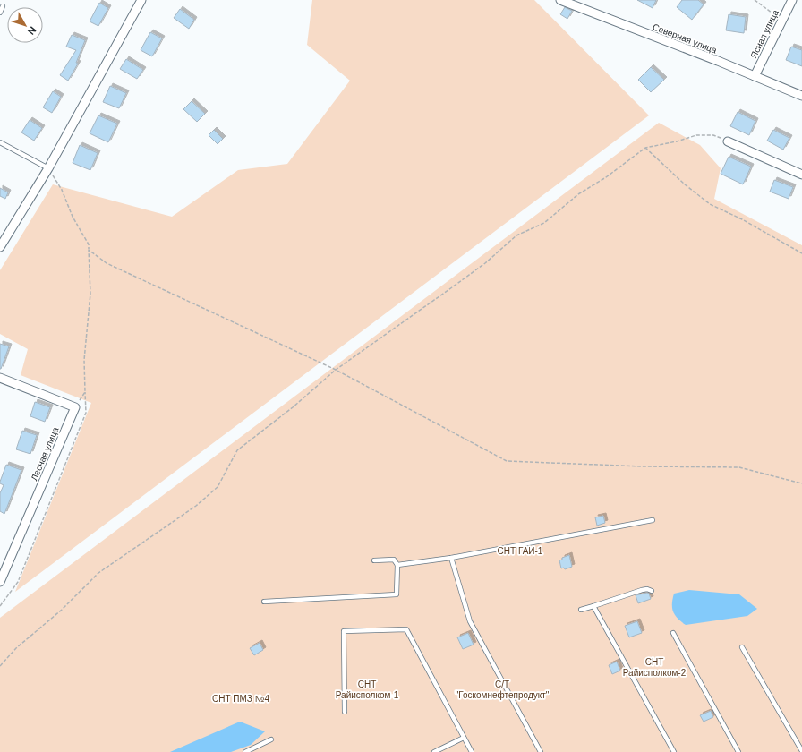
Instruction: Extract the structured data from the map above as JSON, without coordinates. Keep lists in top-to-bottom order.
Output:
{
  "streets": {
    "street": ["Ясная улица", "Северная улица", "Лесная улица"]
  },
  "crossings": [
    ["Ясная улица", "Северная улица"]
  ],
  "parks": [
    "СНТ ГАИ-1",
    "СНТ Райисполком-2",
    "СНТ Райисполком-1",
    "С/Т \"Госкомнефтепродукт\"",
    "СНТ ПМЗ №4"
  ],
  "north": "bottom right"
}
